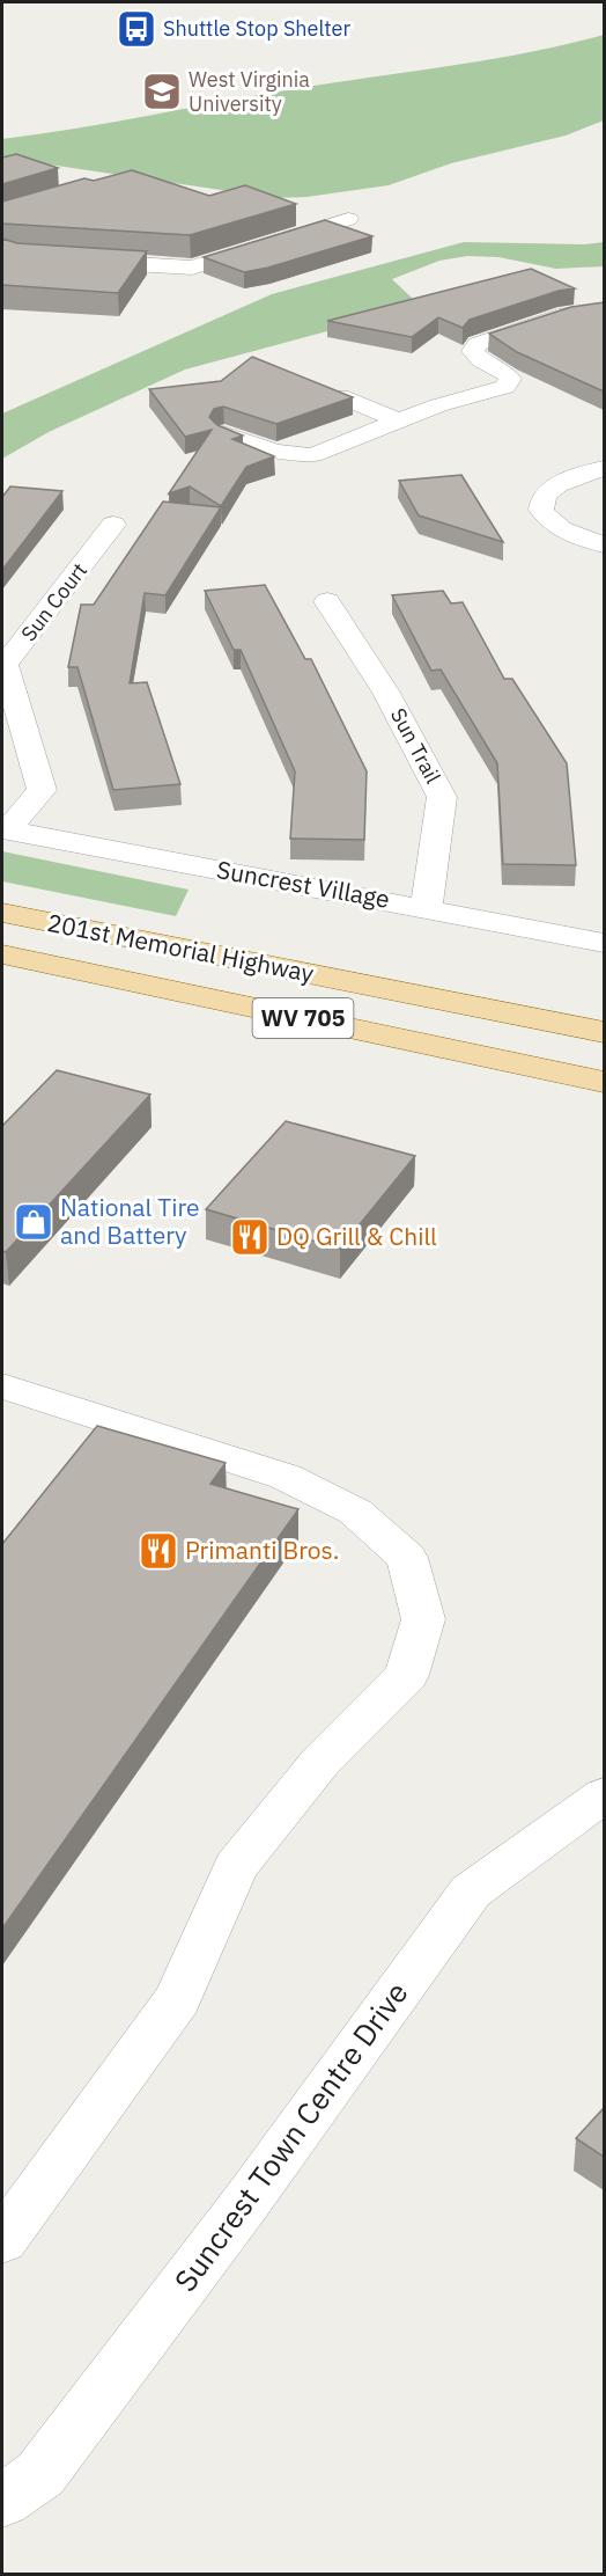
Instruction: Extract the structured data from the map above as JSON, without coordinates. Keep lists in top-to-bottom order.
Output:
{
  "streets": {
    "main road": ["201st Memorial Highway", "WV 705"],
    "street": [
      "Sun Court",
      "Sun Trail",
      "Suncrest Village",
      "Suncrest Town Centre Drive"
    ]
  },
  "crossings": [
    ["Sun Court", "Suncrest Village"],
    ["Sun Trail", "Suncrest Village"]
  ],
  "places": {
    "bus stop": ["Shuttle Stop Shelter"],
    "school or university": ["West Virginia University"],
    "shop": ["National Tire and Battery"],
    "restaurant": ["DQ Grill & Chill", "Primanti Bros."]
  }
}
